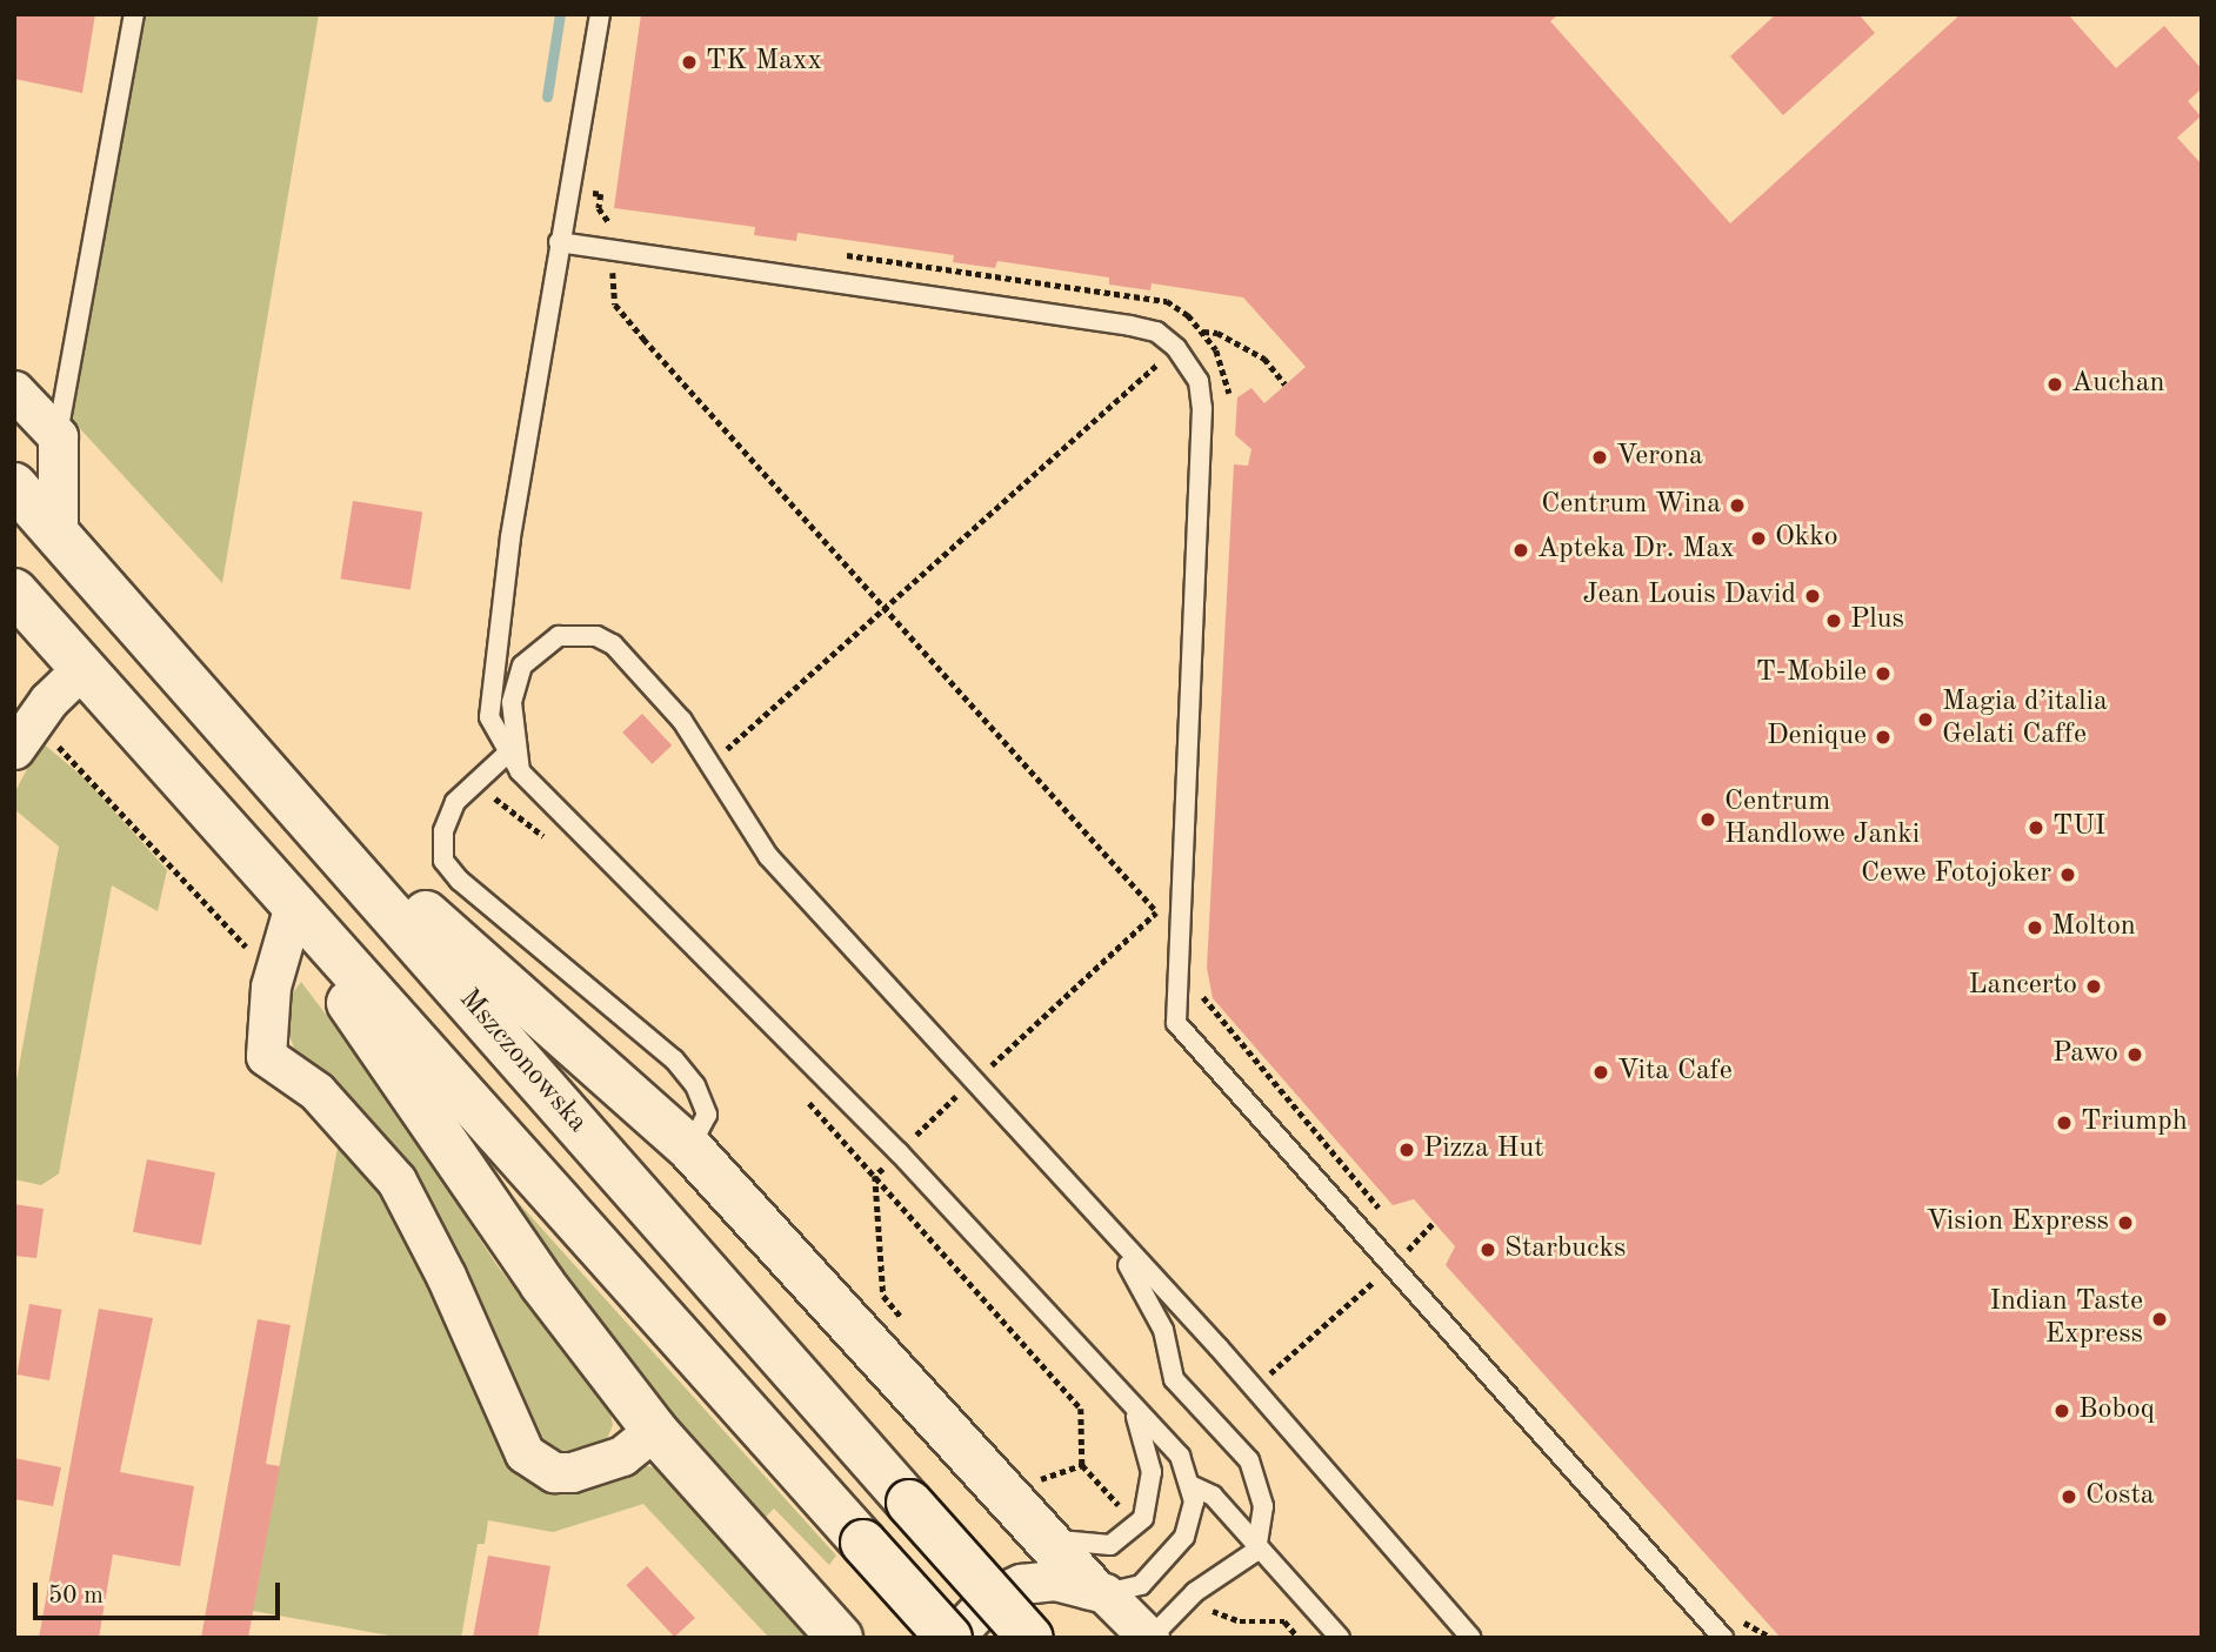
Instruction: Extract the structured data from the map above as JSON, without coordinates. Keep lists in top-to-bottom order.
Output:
{
  "streets": {
    "main road": ["Mszczonowska"]
  },
  "places": [
    "TK Maxx",
    "Auchan",
    "Verona",
    "Centrum Wina",
    "Okko",
    "Apteka Dr. Max",
    "Jean Louis David",
    "Plus",
    "T-Mobile",
    "Magia d’italia Gelati Caffe",
    "Denique",
    "Centrum Handlowe Janki",
    "TUI",
    "Cewe Fotojoker",
    "Molton",
    "Lancerto",
    "Pawo",
    "Vita Cafe",
    "Triumph",
    "Pizza Hut",
    "Vision Express",
    "Starbucks",
    "Indian Taste Express",
    "Boboq",
    "Costa"
  ],
  "scale_bar": "50 m"
}
